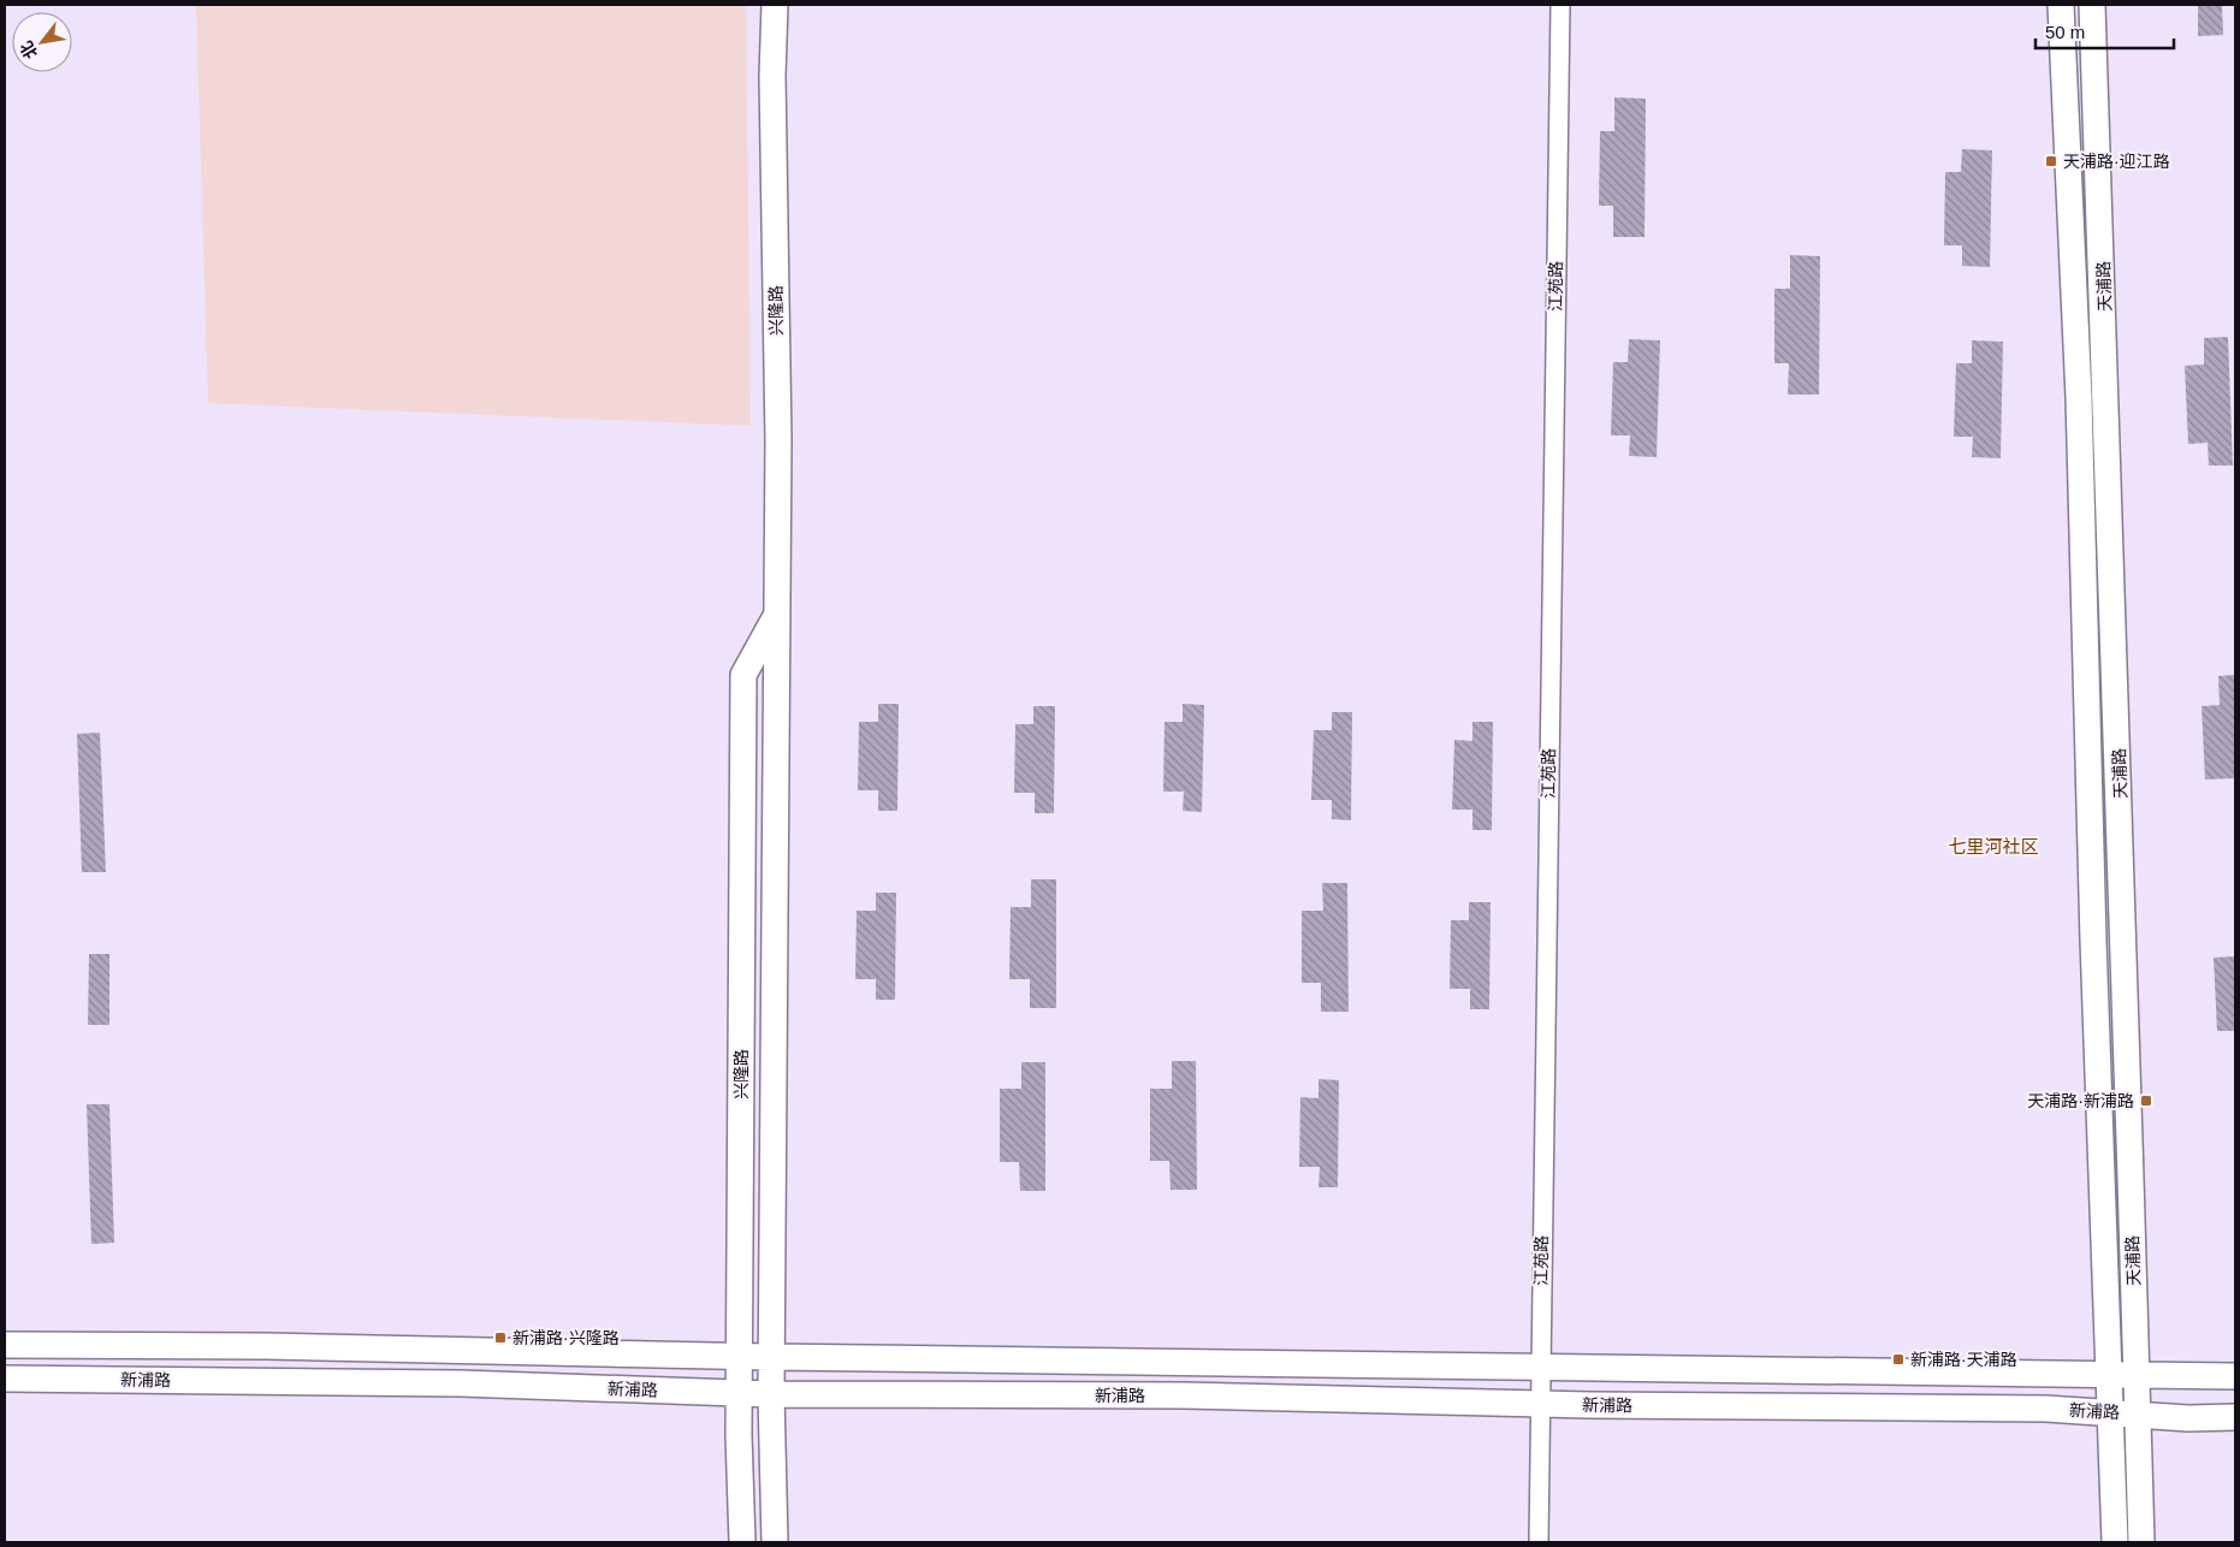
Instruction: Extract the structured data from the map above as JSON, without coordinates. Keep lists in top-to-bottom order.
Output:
{
  "streets": {
    "main road": ["天浦路", "兴隆路", "新浦路"],
    "street": ["江苑路"]
  },
  "crossings": [
    ["江苑路", "新浦路"],
    ["天浦路", "新浦路"],
    ["兴隆路", "新浦路"]
  ],
  "districts": ["七里河社区"],
  "places": {
    "transit": [
      "天浦路·迎江路",
      "天浦路·新浦路",
      "新浦路·兴隆路",
      "新浦路·天浦路"
    ]
  },
  "scale_bar": "50 m",
  "north": "bottom left"
}
